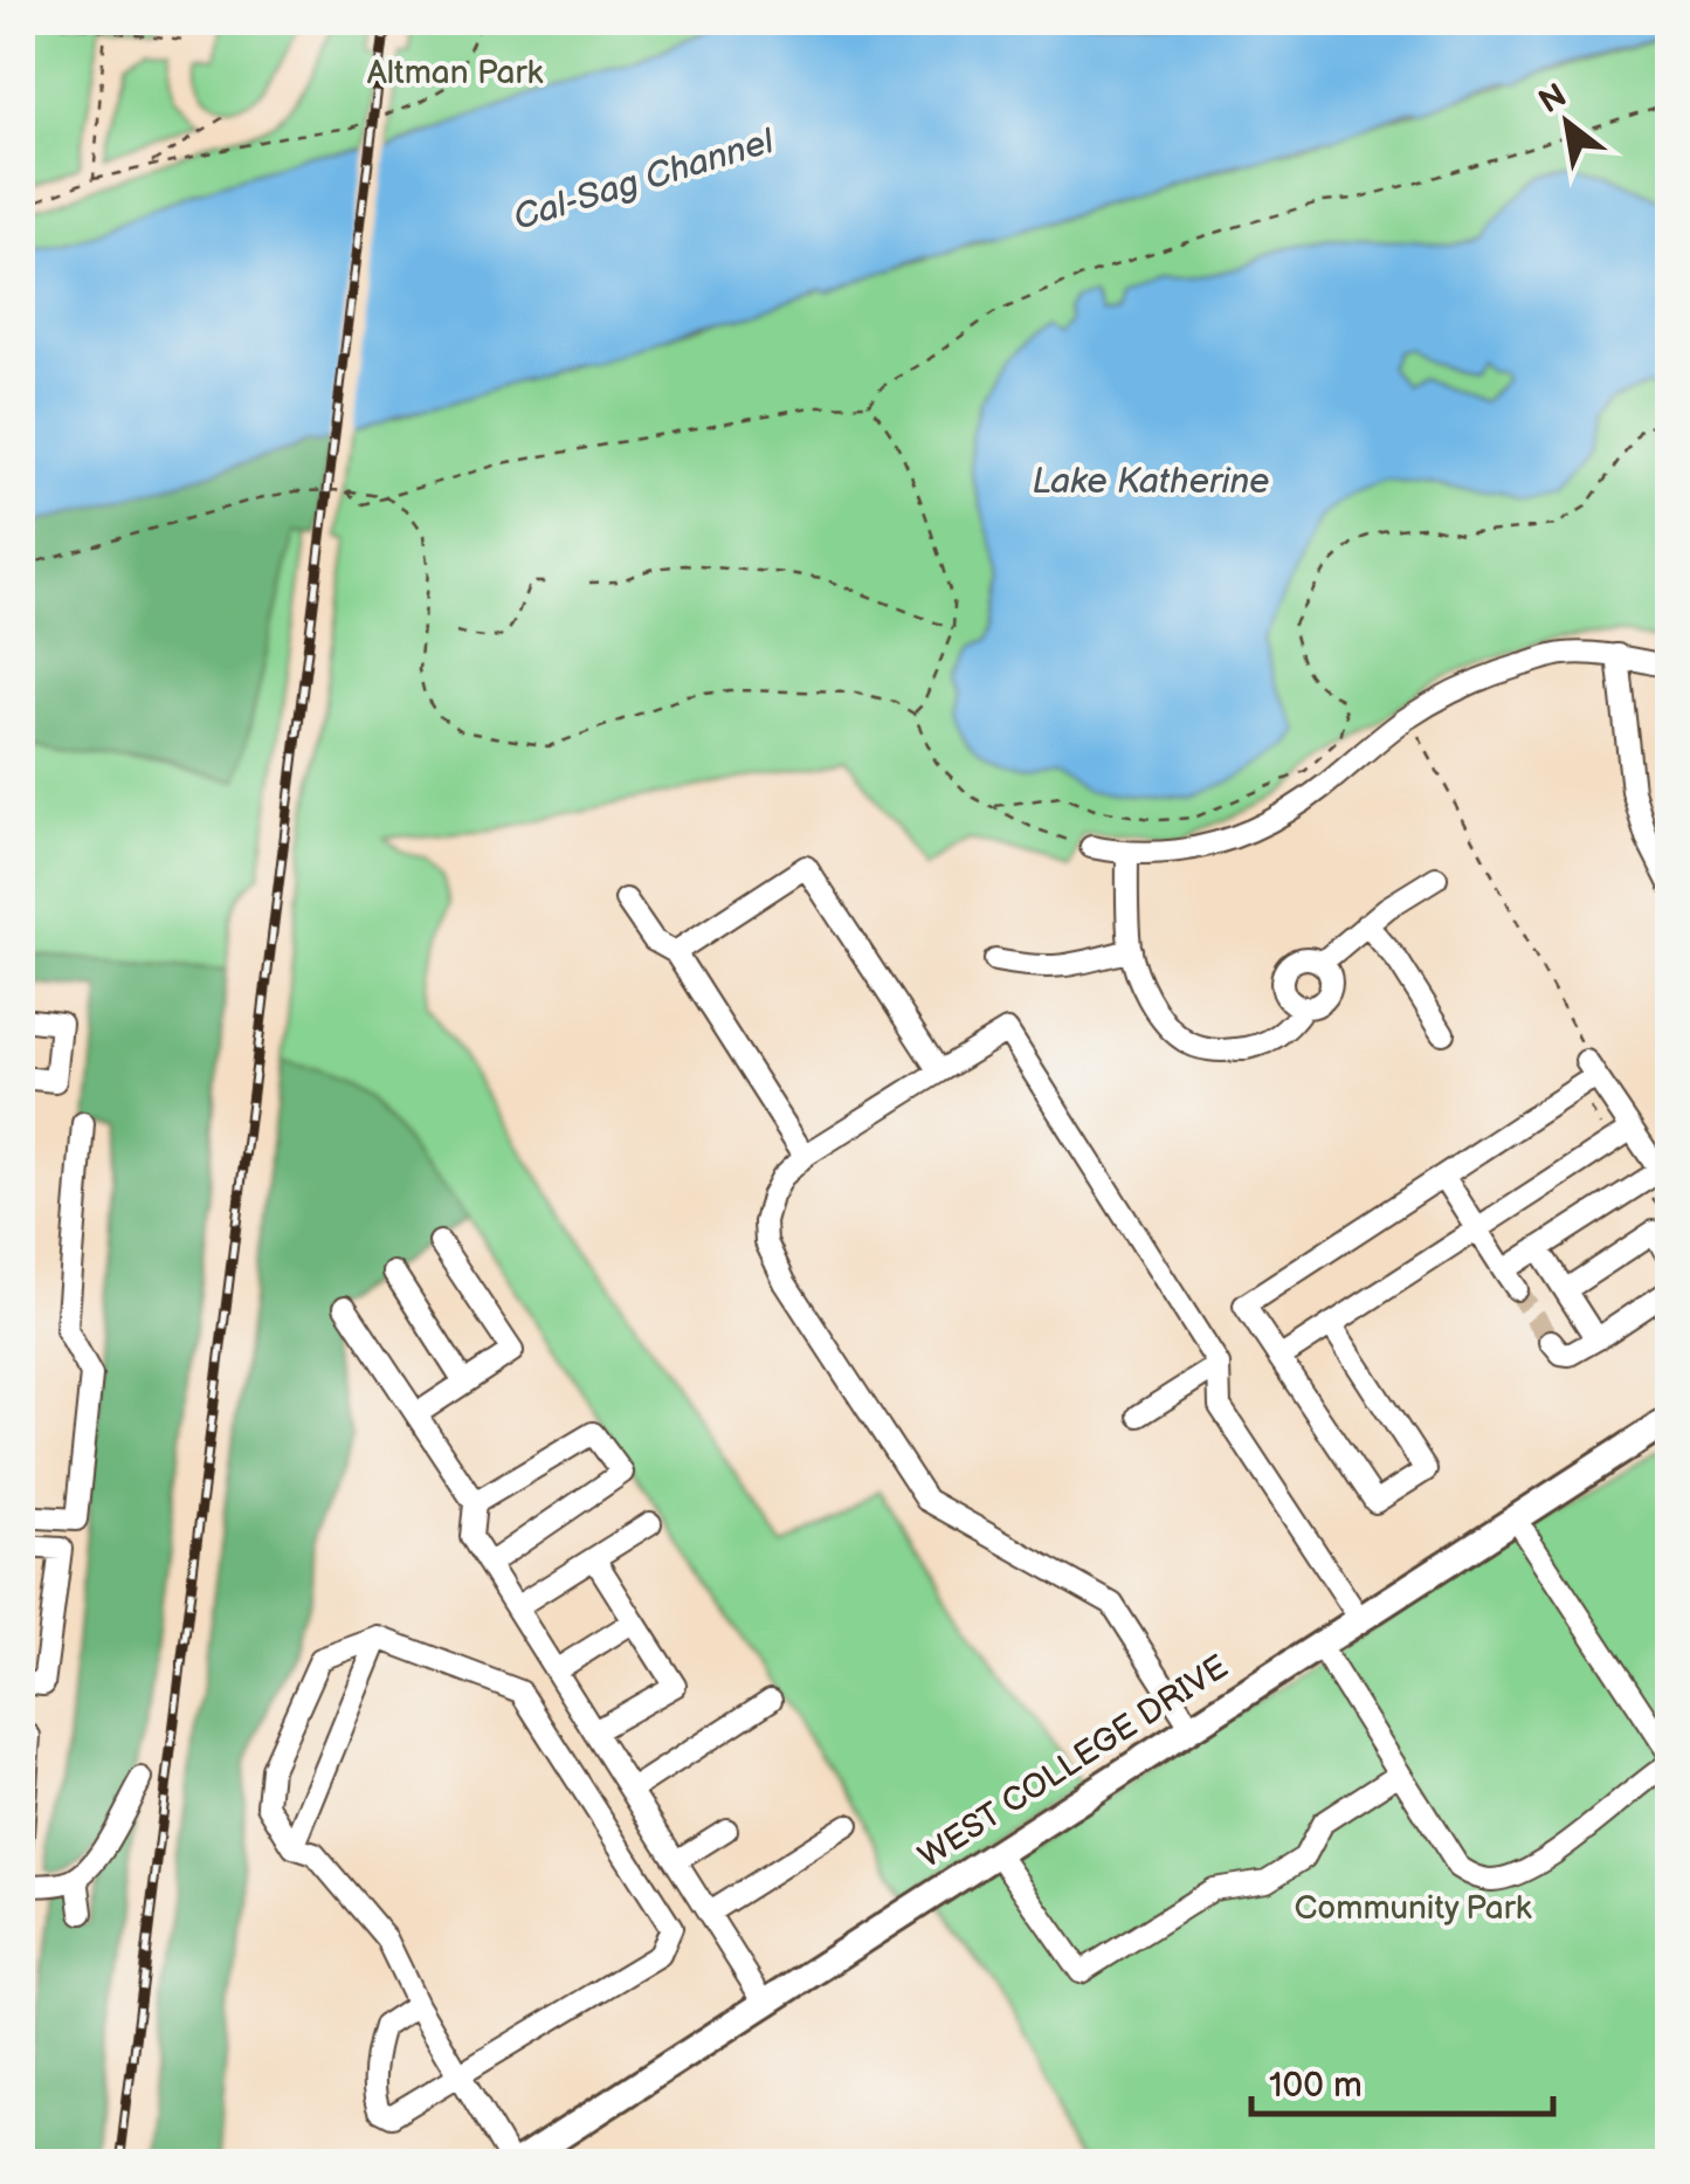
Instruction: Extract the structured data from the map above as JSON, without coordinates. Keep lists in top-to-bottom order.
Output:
{
  "streets": {
    "main road": ["WEST COLLEGE DRIVE"]
  },
  "water": ["Cal-Sag Channel", "Lake Katherine"],
  "parks": ["Altman Park", "Community Park"],
  "scale_bar": "100 m",
  "north": "top left"
}
